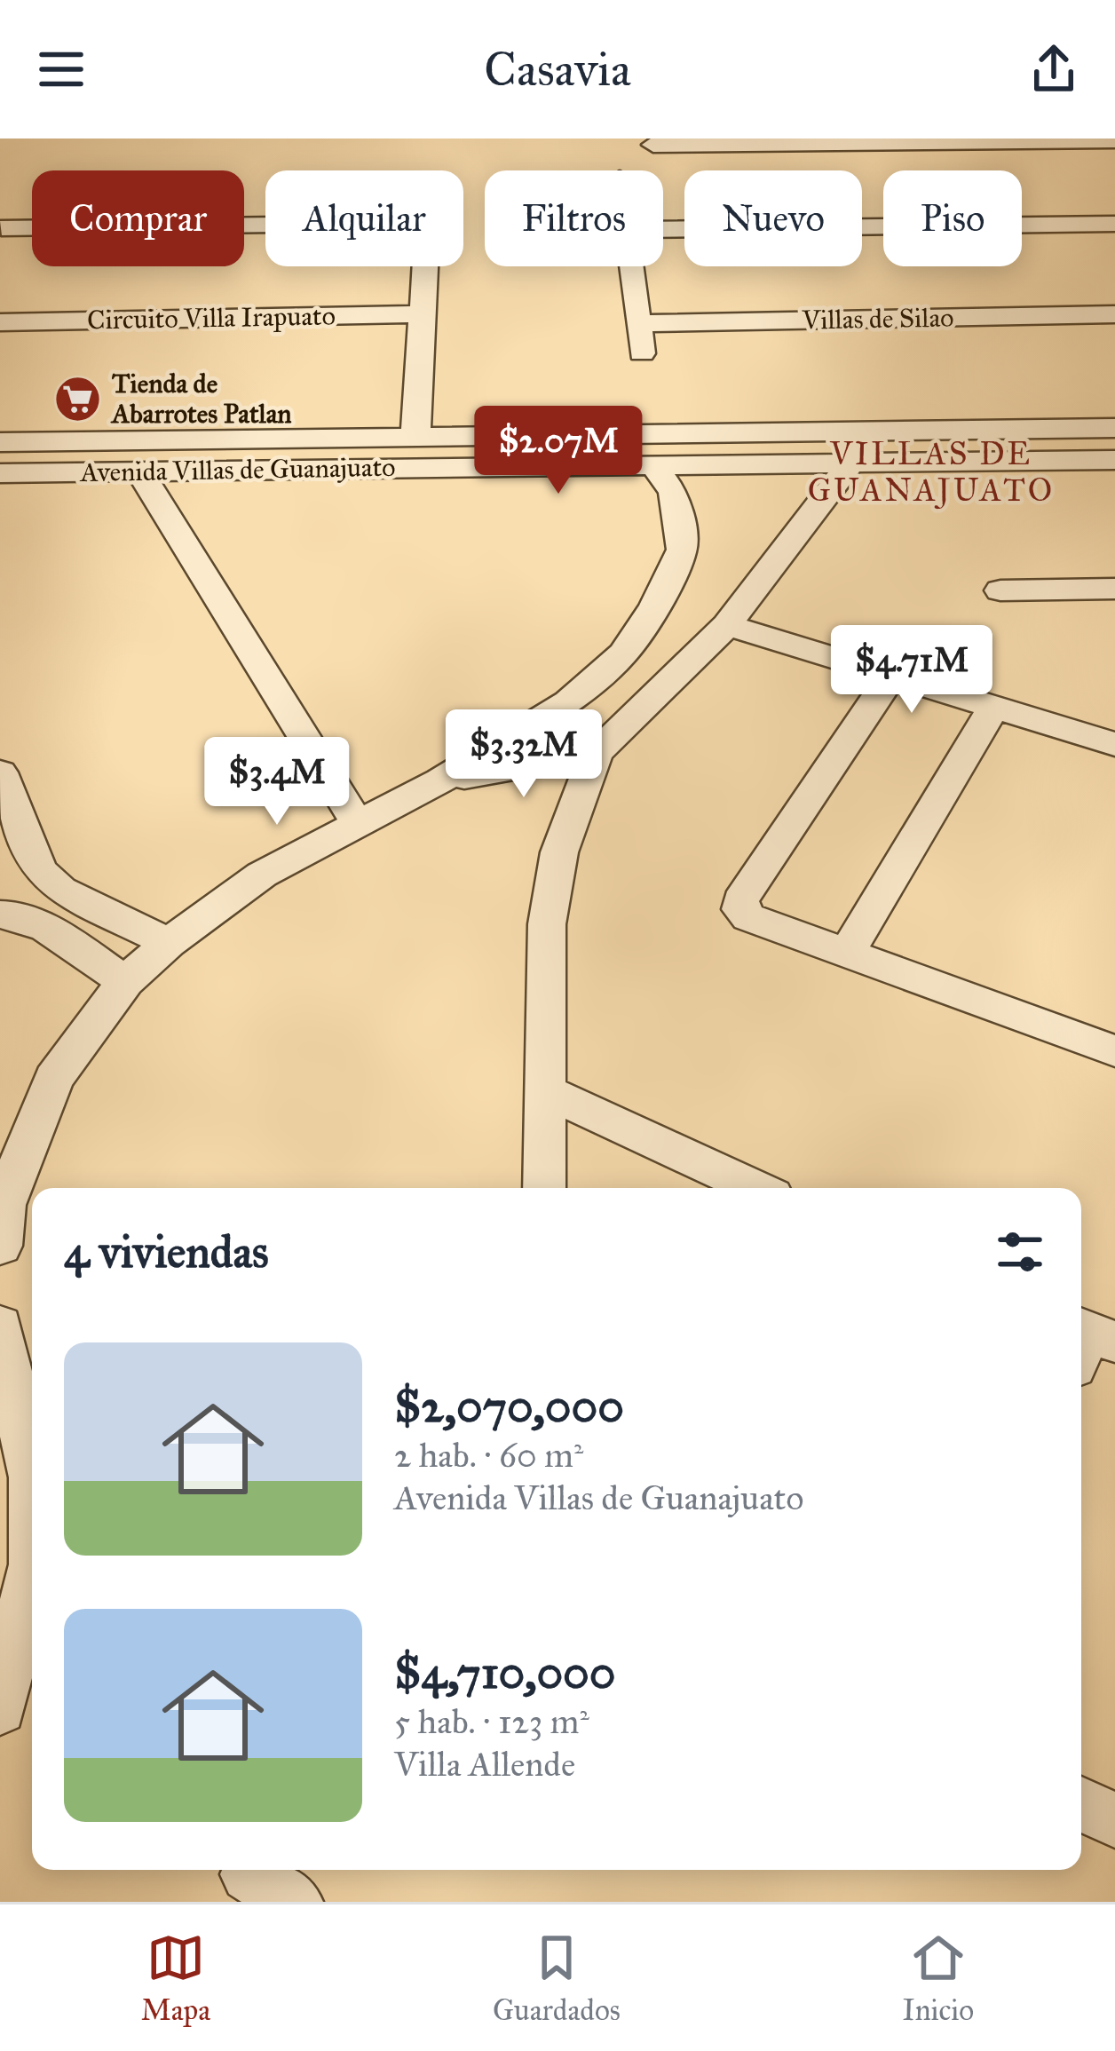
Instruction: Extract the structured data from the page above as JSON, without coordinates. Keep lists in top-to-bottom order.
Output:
{
  "streets": {
    "street": ["Circuito Villa Irapuato", "Villas de Silao", "Avenida Villas de Guanajuato"]
  },
  "districts": ["VILLAS DE GUANAJUATO"],
  "places": {
    "supermarket": ["Tienda de Abarrotes Patlan"]
  },
  "page": {
    "header": "Casavia",
    "chip": [
      "Comprar",
      "Alquilar",
      "Filtros",
      "Nuevo",
      "Piso"
    ],
    "price": [
      "$2.07M",
      "$4.71M",
      "$3.32M",
      "$3.4M"
    ],
    "heading": "4 viviendas",
    "list": [
      {
        "name": "$2,070,000",
        "note": "2 hab. · 60 m² · Avenida Villas de Guanajuato"
      },
      {
        "name": "$4,710,000",
        "note": "5 hab. · 123 m² · Villa Allende"
      }
    ],
    "tabs": ["Mapa", "Guardados", "Inicio"]
  }
}
